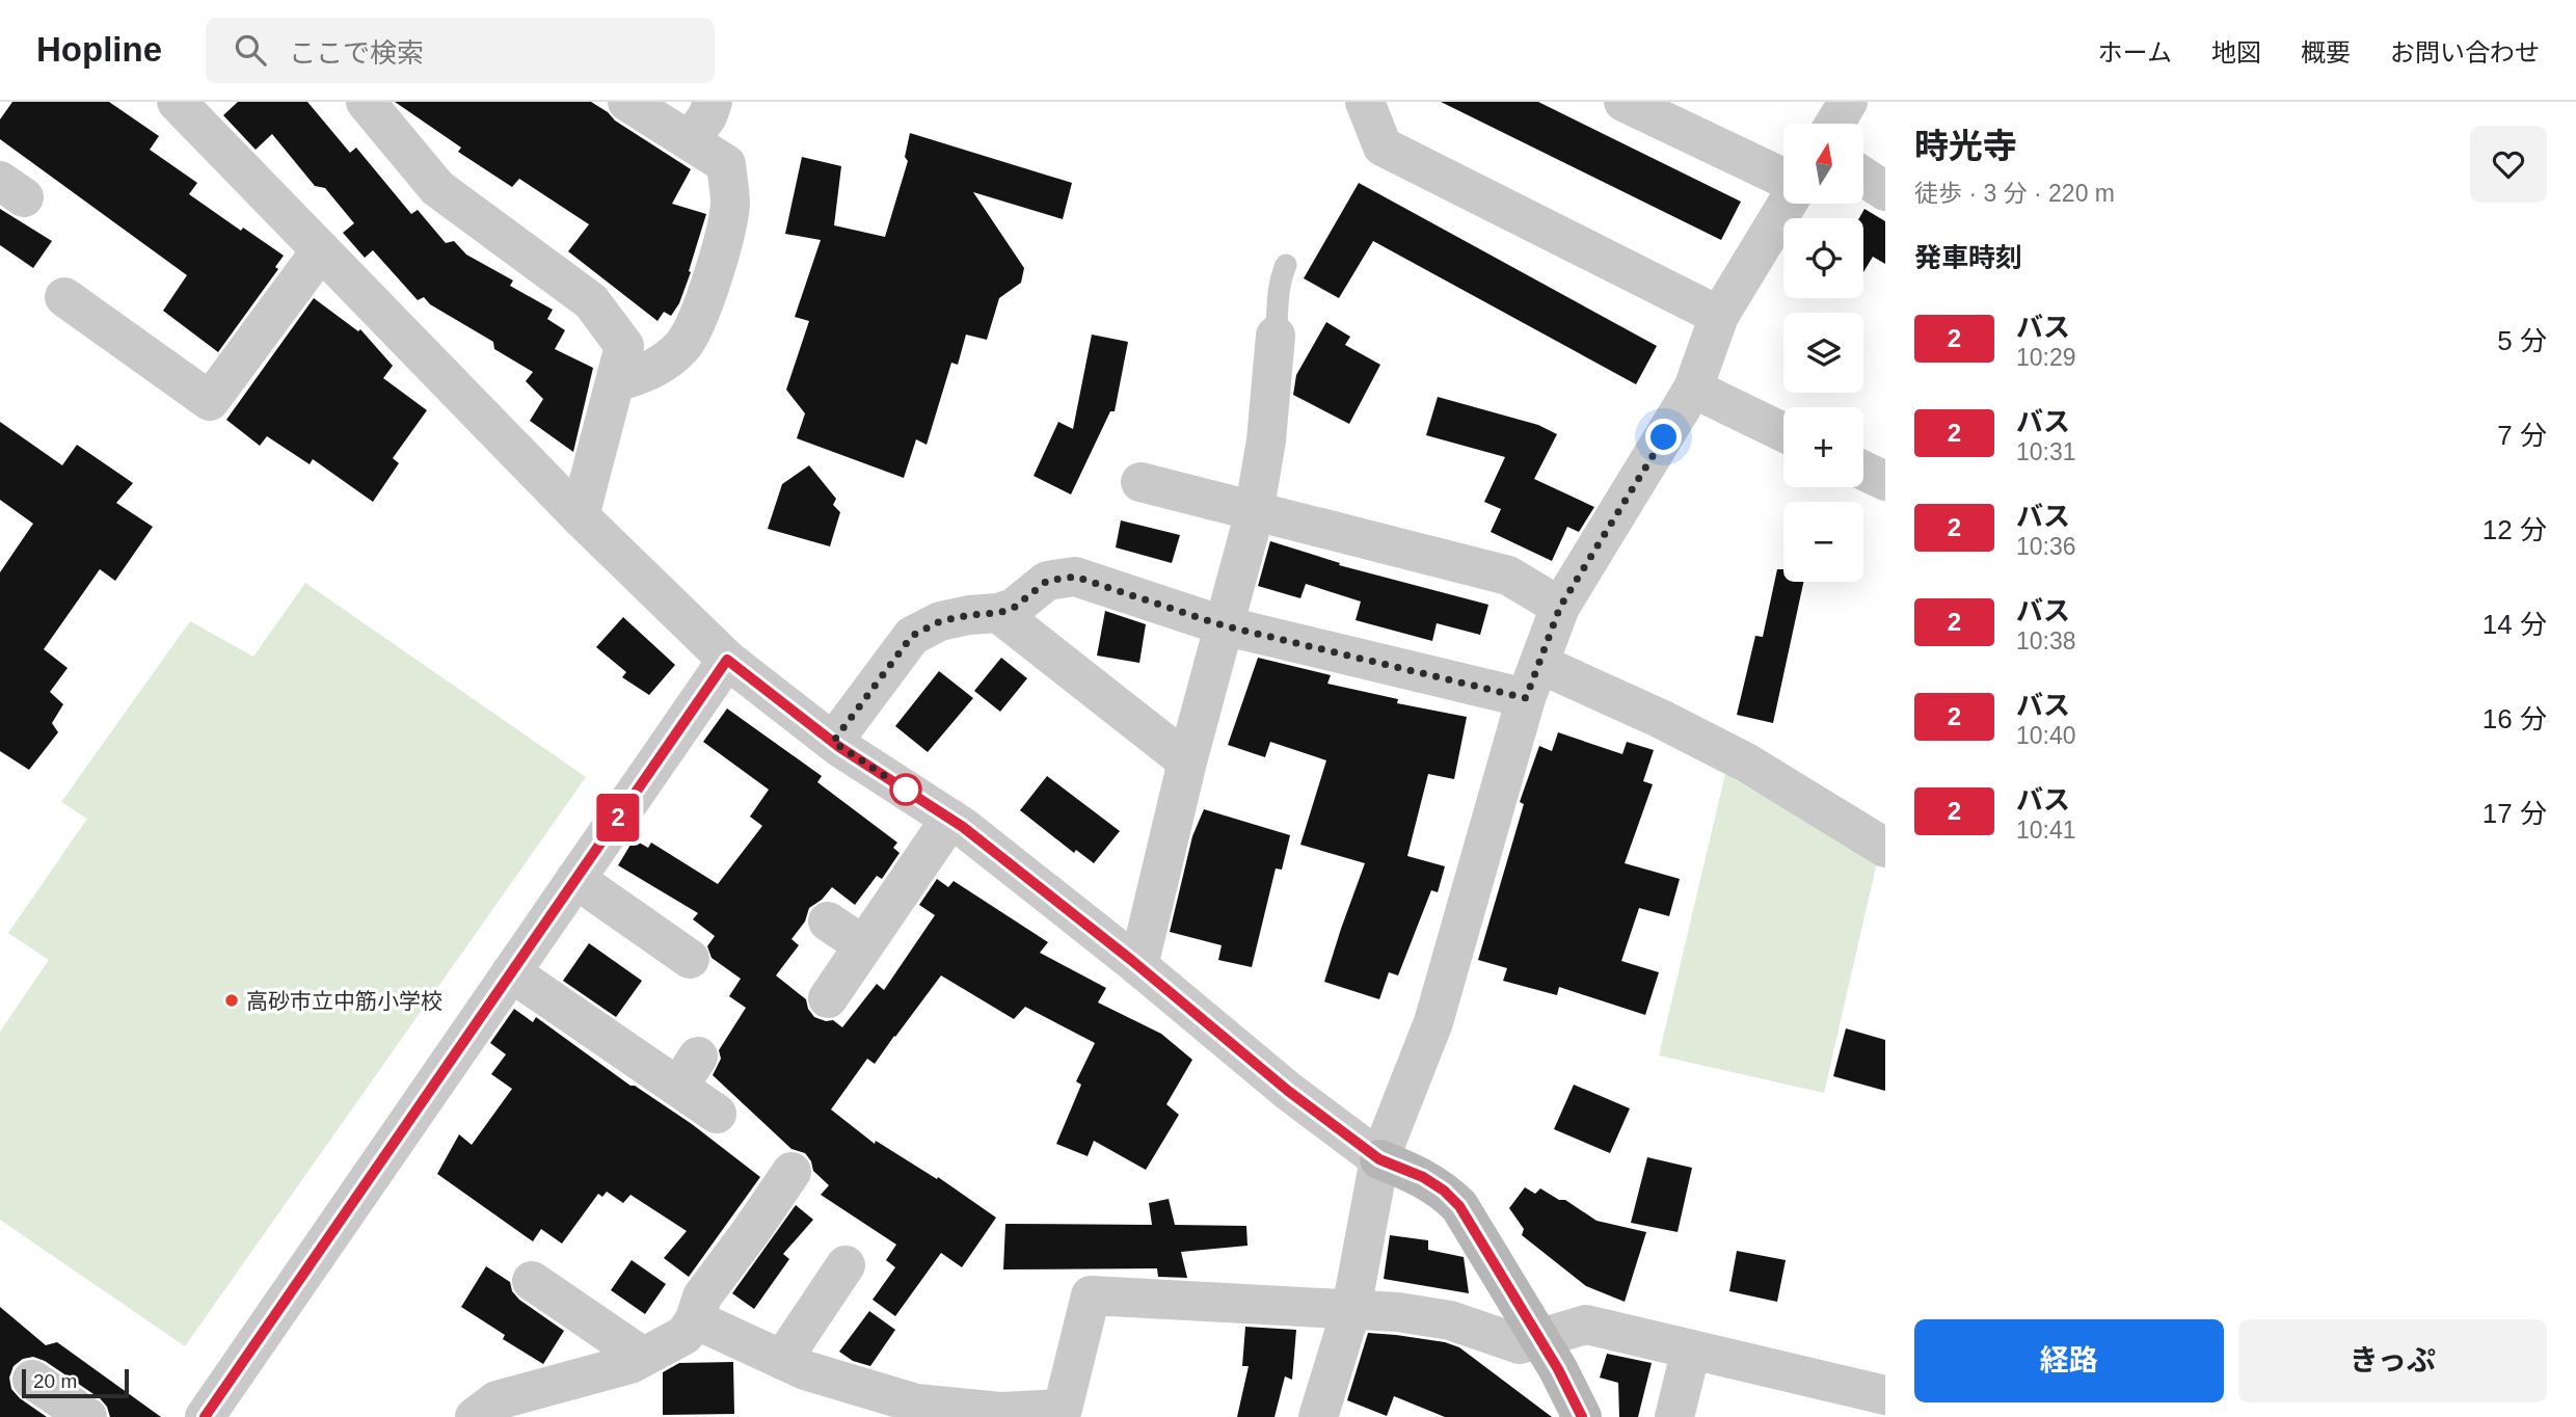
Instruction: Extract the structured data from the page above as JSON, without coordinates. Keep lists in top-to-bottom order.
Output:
{
  "places": ["高砂市立中筋小学校"],
  "lines": ["bus line 2"],
  "scale_bar": "20 m",
  "north": "top",
  "page": {
    "header": "Hopline",
    "search": "ここで検索",
    "nav": [
      "ホーム",
      "地図",
      "概要",
      "お問い合わせ"
    ],
    "on_map": "2",
    "heading": [
      ["時光寺", "徒歩 · 3 分 · 220 m"],
      "発車時刻"
    ],
    "map_buttons": ["+", "−"],
    "list": [
      {
        "mark": "2",
        "name": "バス",
        "note": "10:29",
        "value": "5 分"
      },
      {
        "mark": "2",
        "name": "バス",
        "note": "10:31",
        "value": "7 分"
      },
      {
        "mark": "2",
        "name": "バス",
        "note": "10:36",
        "value": "12 分"
      },
      {
        "mark": "2",
        "name": "バス",
        "note": "10:38",
        "value": "14 分"
      },
      {
        "mark": "2",
        "name": "バス",
        "note": "10:40",
        "value": "16 分"
      },
      {
        "mark": "2",
        "name": "バス",
        "note": "10:41",
        "value": "17 分"
      }
    ],
    "buttons": ["経路", "きっぷ"],
    "scale": "20 m"
  }
}
